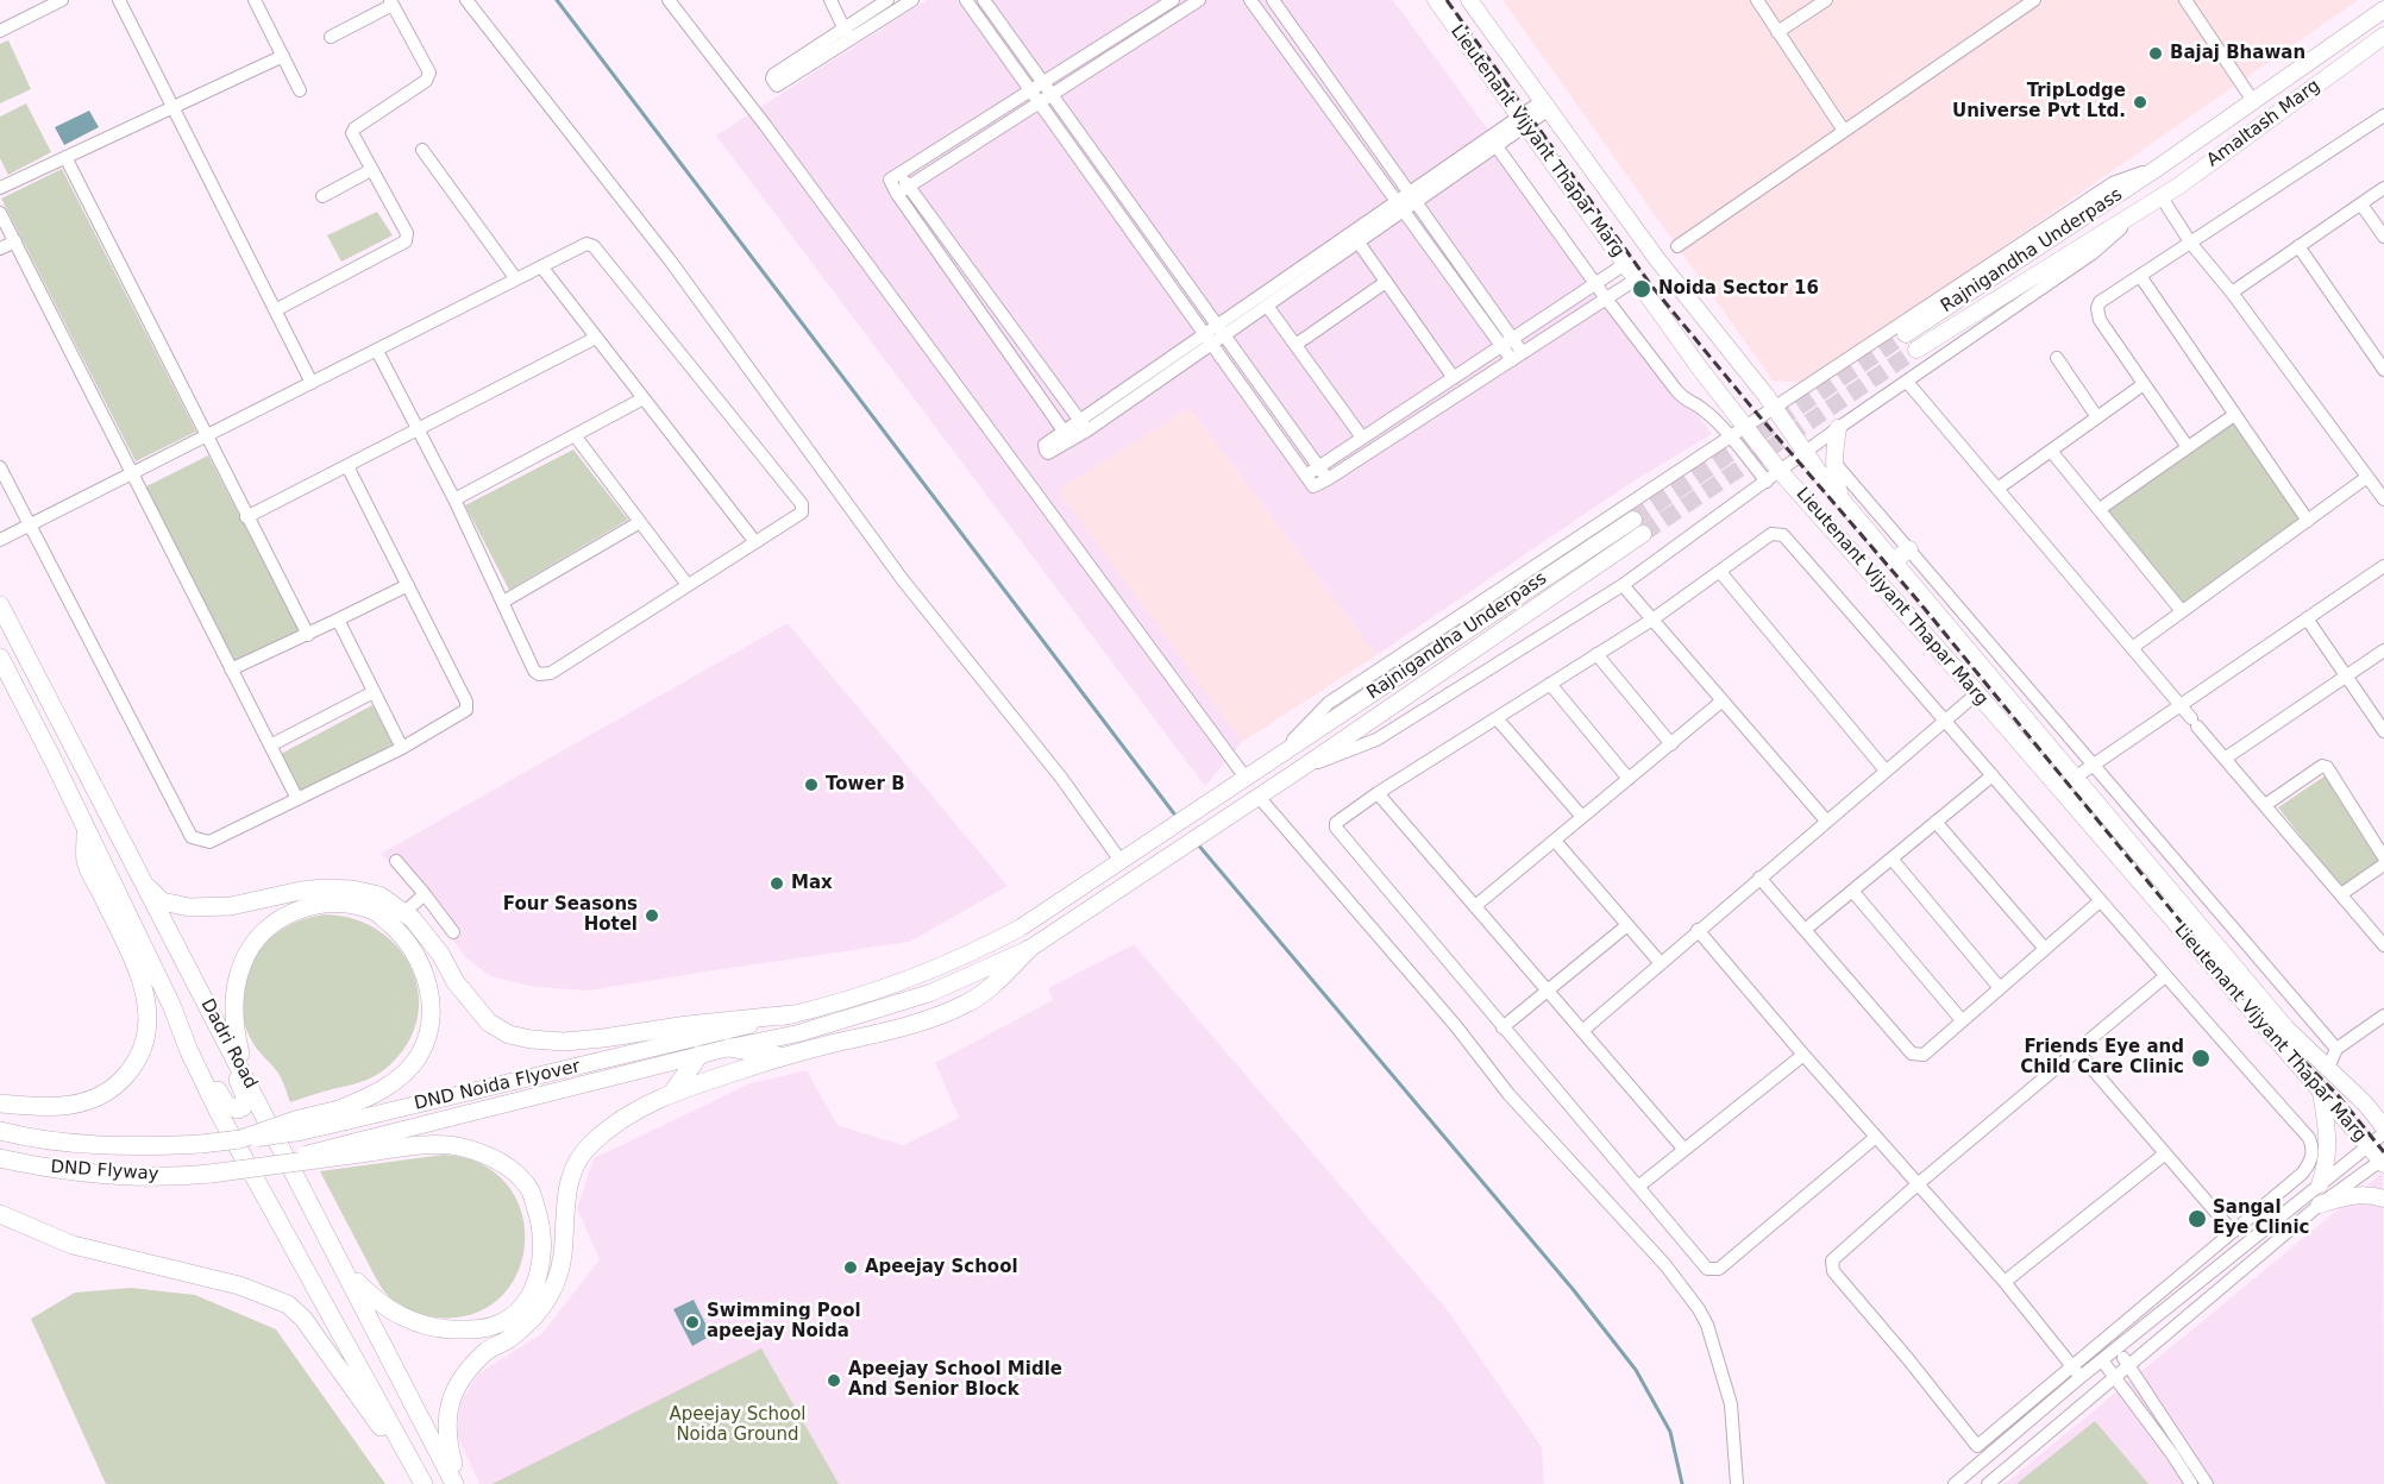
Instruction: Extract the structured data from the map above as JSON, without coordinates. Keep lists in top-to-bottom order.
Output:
{
  "streets": {
    "highway": ["Dadri Road", "DND Flyway"],
    "main road": [
      "Amaltash Marg",
      "Lieutenant Vijyant Thapar Marg",
      "Rajnigandha Underpass",
      "DND Noida Flyover"
    ]
  },
  "crossings": [
    ["Amaltash Marg", "Rajnigandha Underpass"],
    ["Rajnigandha Underpass", "DND Noida Flyover"],
    ["DND Noida Flyover", "DND Flyway"]
  ],
  "parks": ["Apeejay School Noida Ground"],
  "places": [
    "Bajaj Bhawan",
    "TripLodge Universe Pvt Ltd.",
    "Noida Sector 16",
    "Tower B",
    "Max",
    "Four Seasons Hotel",
    "Friends Eye and Child Care Clinic",
    "Sangal Eye Clinic",
    "Apeejay School",
    "Swimming Pool apeejay Noida",
    "Apeejay School Midle And Senior Block"
  ]
}
